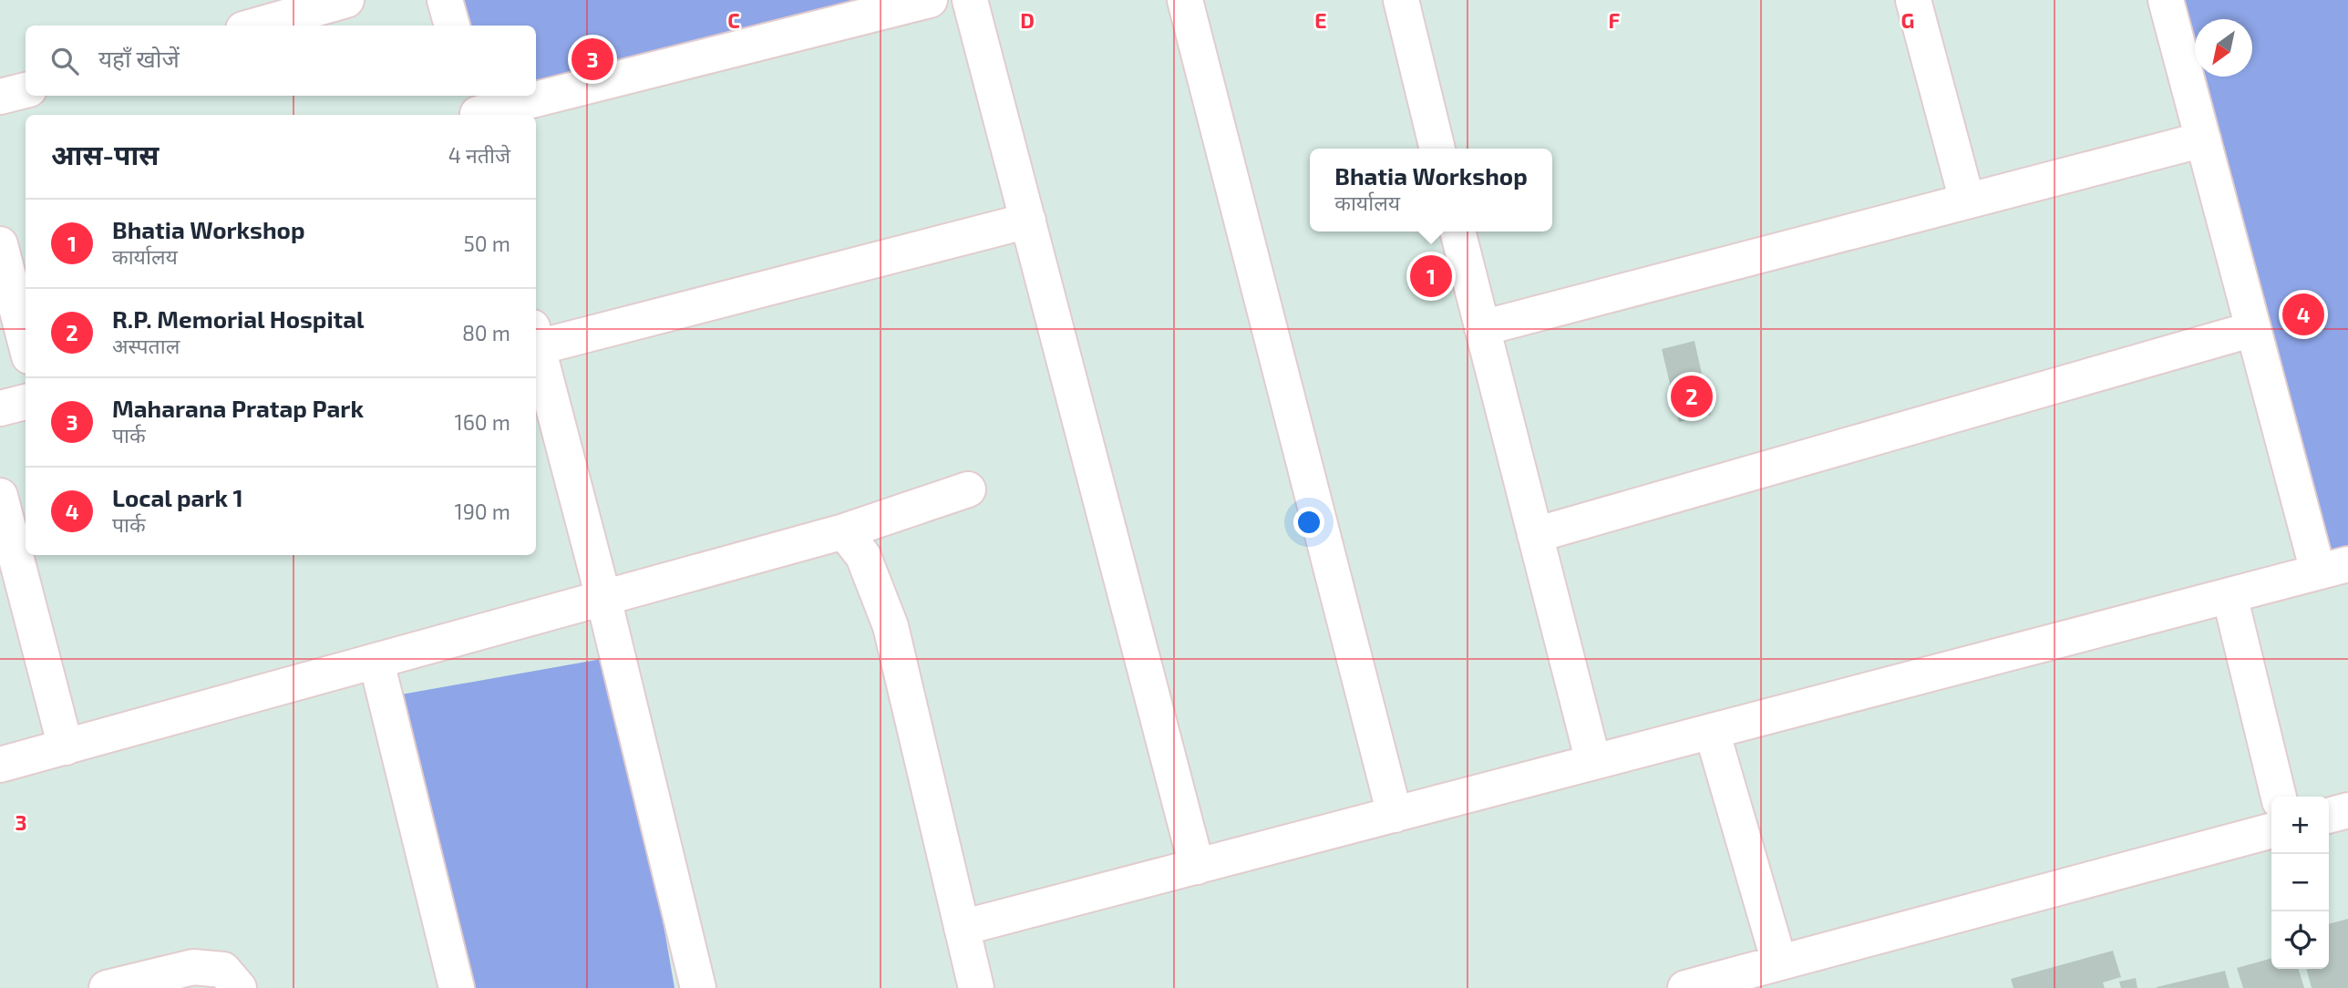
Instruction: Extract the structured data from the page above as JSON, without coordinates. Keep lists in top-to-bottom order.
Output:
{
  "north": "bottom left",
  "page": {
    "search": "यहाँ खोजें",
    "pins": [
      "3",
      "1",
      "4",
      "2"
    ],
    "heading": ["आस-पास", "4 नतीजे"],
    "popup": ["Bhatia Workshop", "कार्यालय"],
    "list": [
      {
        "mark": "1",
        "name": "Bhatia Workshop",
        "note": "कार्यालय",
        "value": "50 m"
      },
      {
        "mark": "2",
        "name": "R.P. Memorial Hospital",
        "note": "अस्पताल",
        "value": "80 m"
      },
      {
        "mark": "3",
        "name": "Maharana Pratap Park",
        "note": "पार्क",
        "value": "160 m"
      },
      {
        "mark": "4",
        "name": "Local park 1",
        "note": "पार्क",
        "value": "190 m"
      }
    ],
    "map_buttons": ["+", "−"]
  },
  "grid": {
    "columns": [
      "C",
      "D",
      "E",
      "F",
      "G"
    ],
    "rows": ["3"]
  }
}
